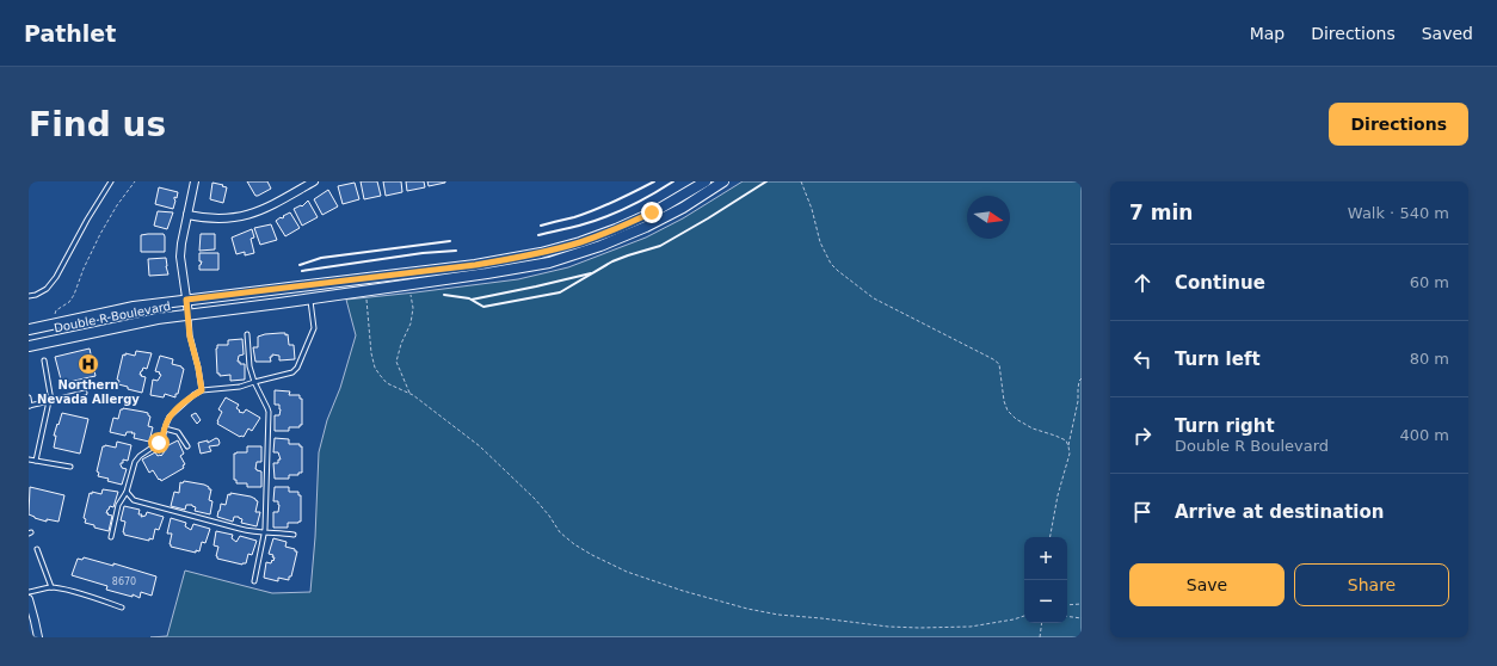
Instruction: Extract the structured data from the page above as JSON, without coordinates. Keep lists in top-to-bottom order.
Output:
{
  "streets": {
    "main road": ["Double R Boulevard"]
  },
  "places": {
    "hospital": ["Northern Nevada Allergy"]
  },
  "house_numbers": ["8670"],
  "north": "right",
  "page": {
    "header": "Pathlet",
    "nav": ["Map", "Directions", "Saved"],
    "buttons": [
      "Directions",
      ["Save", "Share"]
    ],
    "title": "Find us",
    "heading": ["7 min", "Walk · 540 m"],
    "list": [
      ["Continue", "60 m"],
      ["Turn left", "80 m"],
      ["Turn right", "Double R Boulevard", "400 m"],
      "Arrive at destination"
    ],
    "map_buttons": ["+", "−"]
  }
}
